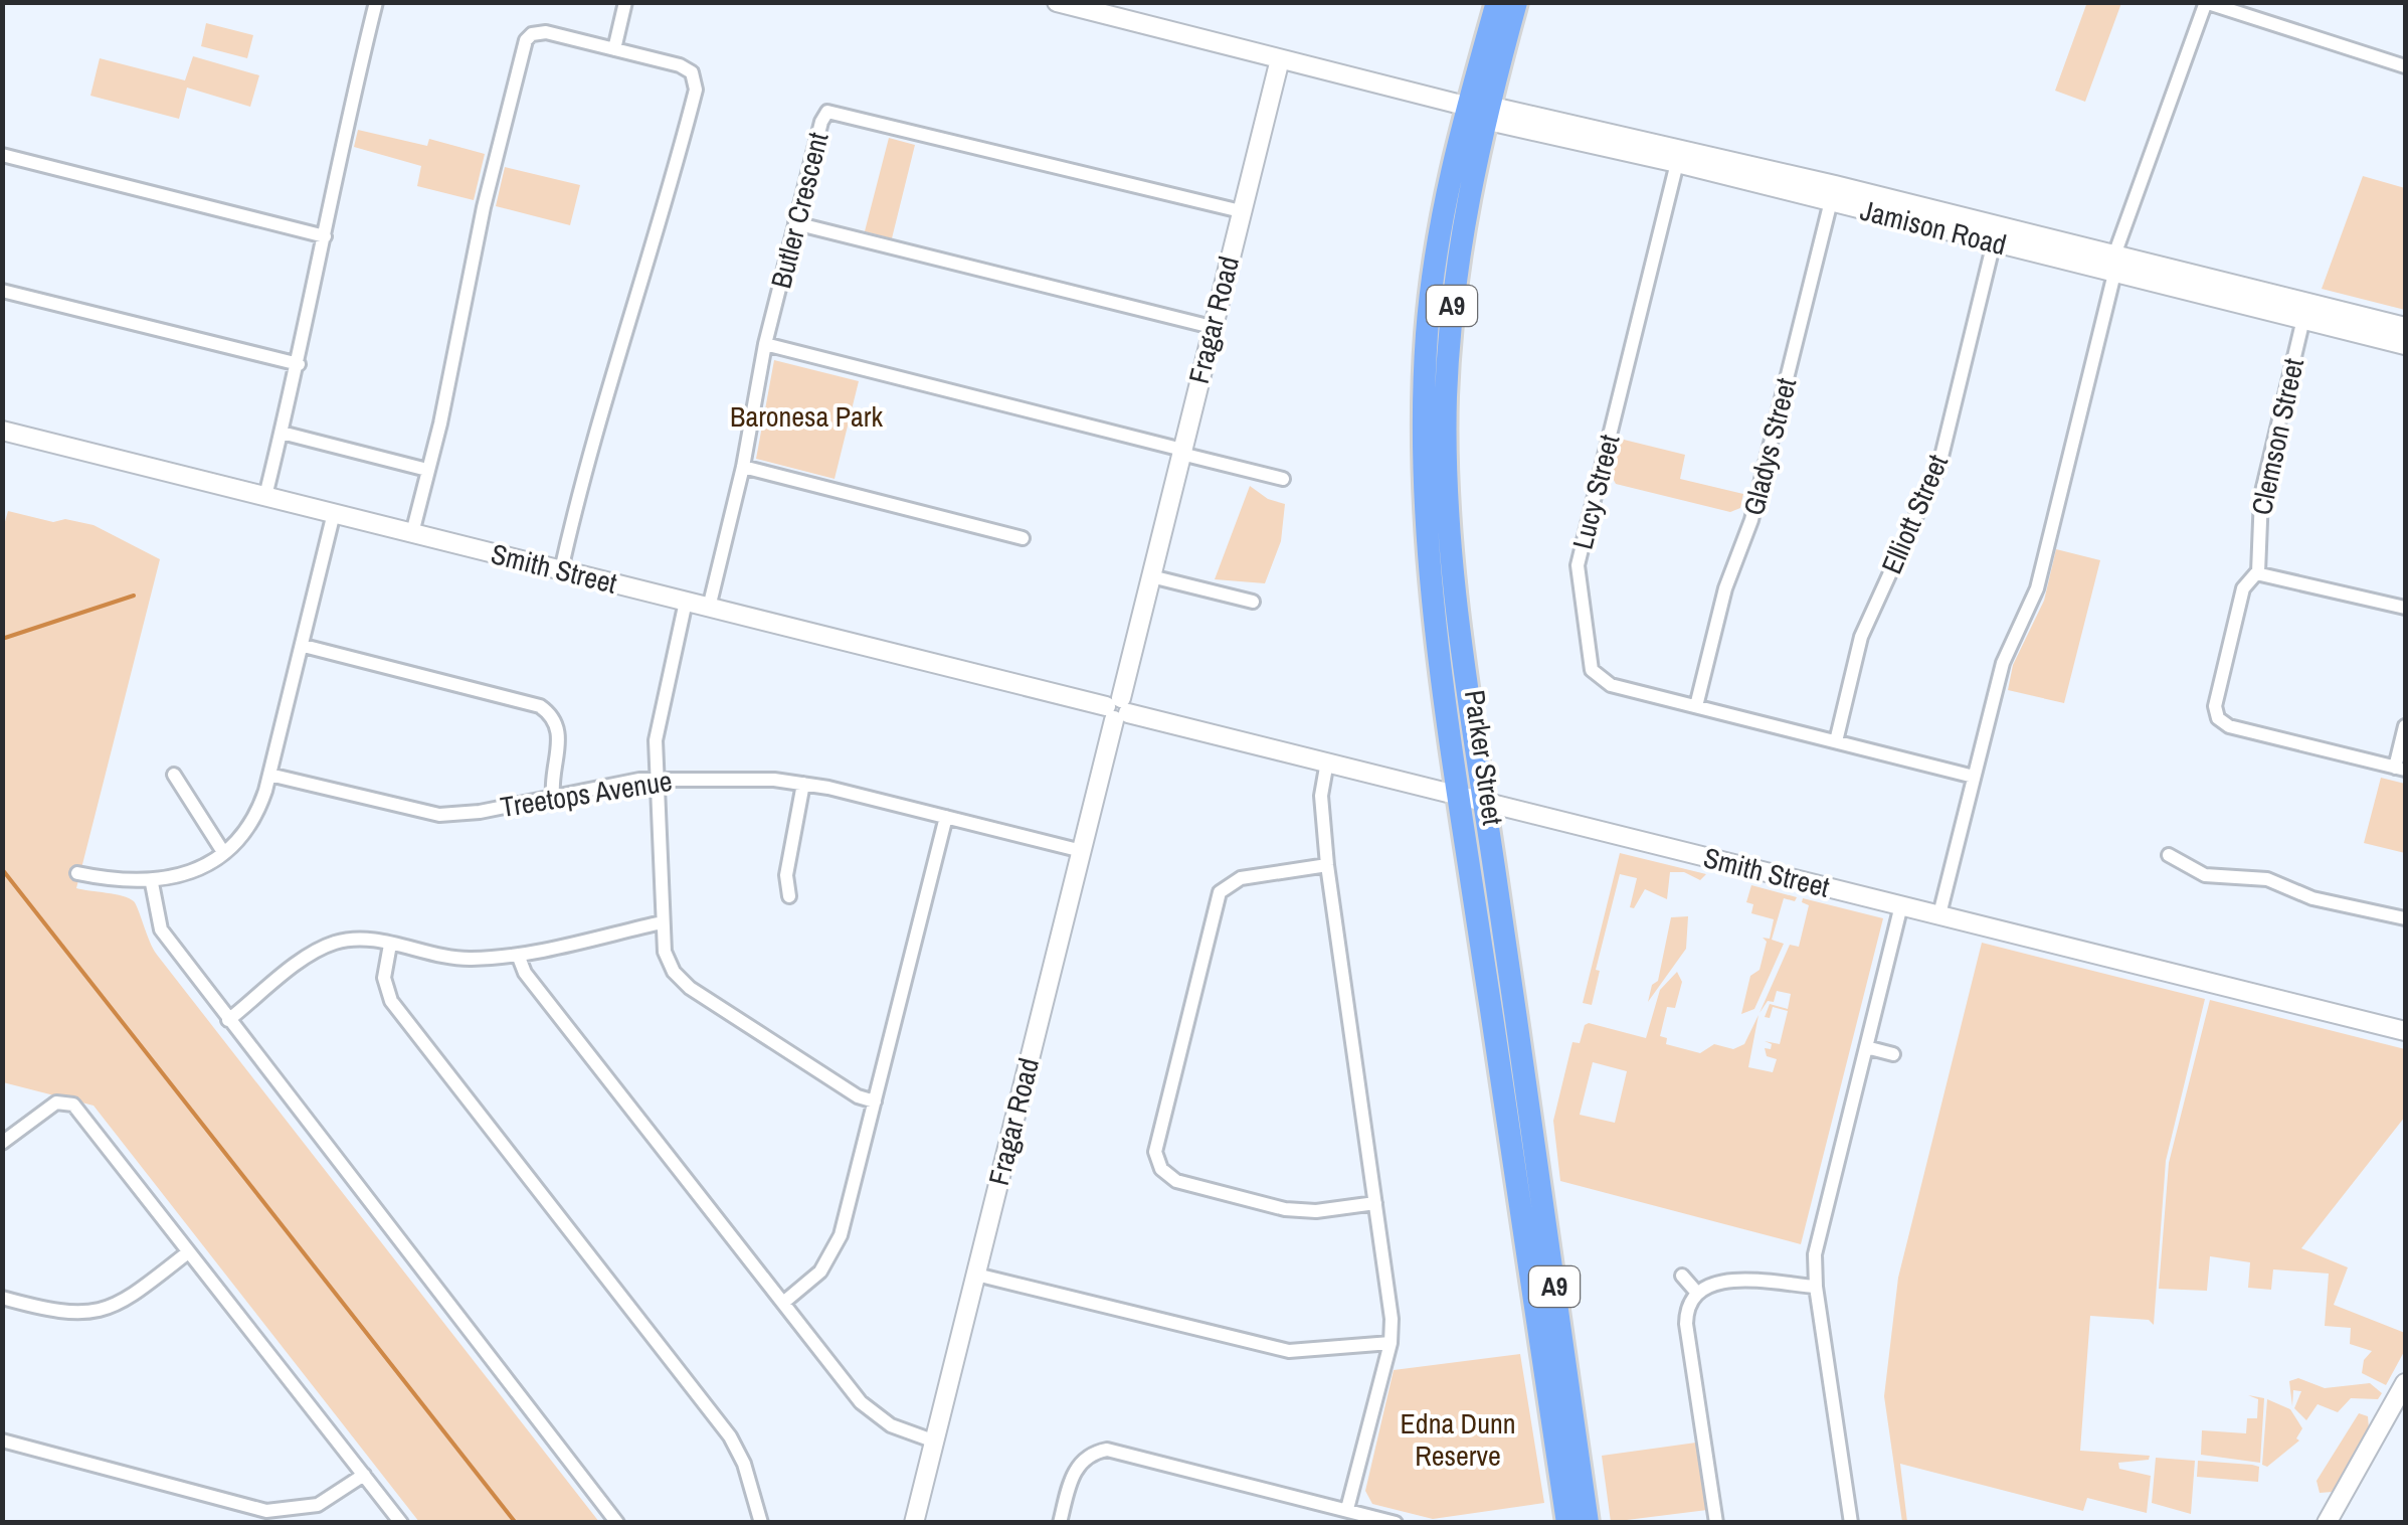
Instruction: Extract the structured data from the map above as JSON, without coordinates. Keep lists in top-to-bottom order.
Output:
{
  "streets": {
    "highway": ["A9", "Parker Street"],
    "street": [
      "Butler Crescent",
      "Jamison Road",
      "Fragar Road",
      "Clemson Street",
      "Gladys Street",
      "Lucy Street",
      "Elliott Street",
      "Smith Street",
      "Treetops Avenue"
    ]
  },
  "crossings": [
    ["Butler Crescent", "Fragar Road"],
    ["Butler Crescent", "Smith Street"],
    ["Jamison Road", "Fragar Road"],
    ["Jamison Road", "Clemson Street"],
    ["Jamison Road", "Gladys Street"],
    ["Jamison Road", "Lucy Street"],
    ["Jamison Road", "Elliott Street"],
    ["Jamison Road", "Parker Street"],
    ["Fragar Road", "Smith Street"],
    ["Fragar Road", "Treetops Avenue"],
    ["Gladys Street", "Lucy Street"],
    ["Lucy Street", "Elliott Street"],
    ["Smith Street", "Parker Street"]
  ],
  "parks": ["Baronesa Park", "Edna Dunn Reserve"]
}
